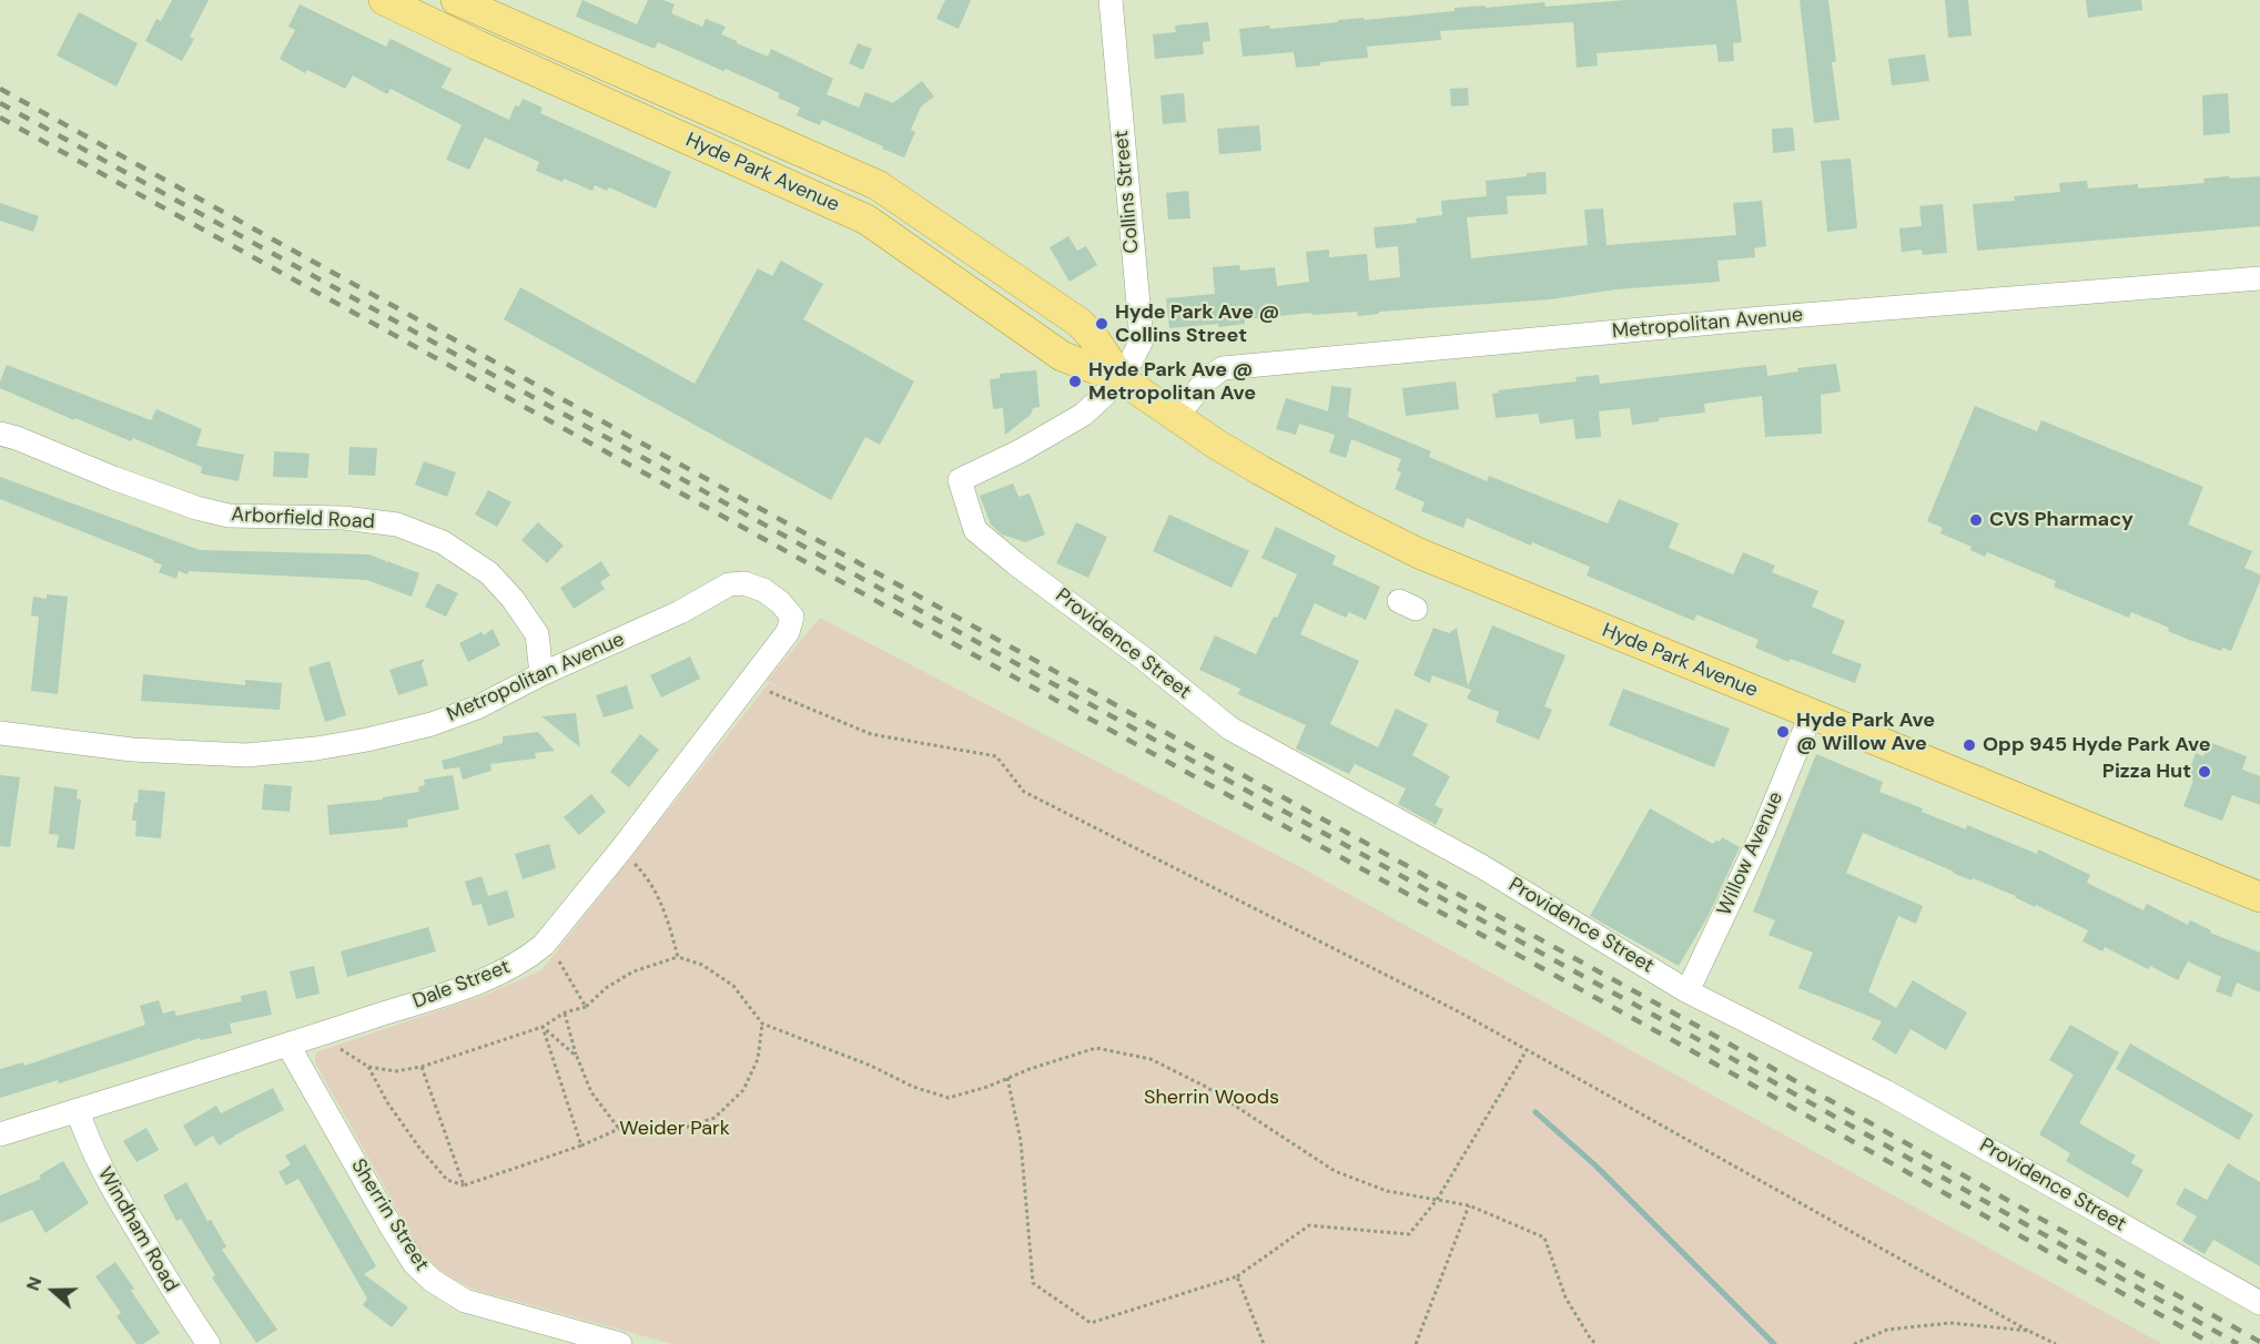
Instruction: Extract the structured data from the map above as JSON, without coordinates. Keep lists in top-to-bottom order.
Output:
{
  "streets": {
    "main road": ["Hyde Park Avenue"],
    "street": [
      "Collins Street",
      "Metropolitan Avenue",
      "Arborfield Road",
      "Providence Street",
      "Willow Avenue",
      "Dale Street",
      "Sherrin Street",
      "Windham Road"
    ]
  },
  "crossings": [
    ["Hyde Park Avenue", "Collins Street"],
    ["Hyde Park Avenue", "Metropolitan Avenue"],
    ["Hyde Park Avenue", "Providence Street"],
    ["Hyde Park Avenue", "Willow Avenue"],
    ["Collins Street", "Providence Street"],
    ["Metropolitan Avenue", "Arborfield Road"],
    ["Metropolitan Avenue", "Dale Street"],
    ["Providence Street", "Willow Avenue"],
    ["Dale Street", "Sherrin Street"],
    ["Dale Street", "Windham Road"]
  ],
  "parks": ["Sherrin Woods", "Weider Park"],
  "places": [
    "Hyde Park Ave @ Collins Street",
    "Hyde Park Ave @ Metropolitan Ave",
    "CVS Pharmacy",
    "Hyde Park Ave @ Willow Ave",
    "Opp 945 Hyde Park Ave",
    "Pizza Hut"
  ],
  "north": "left"
}
